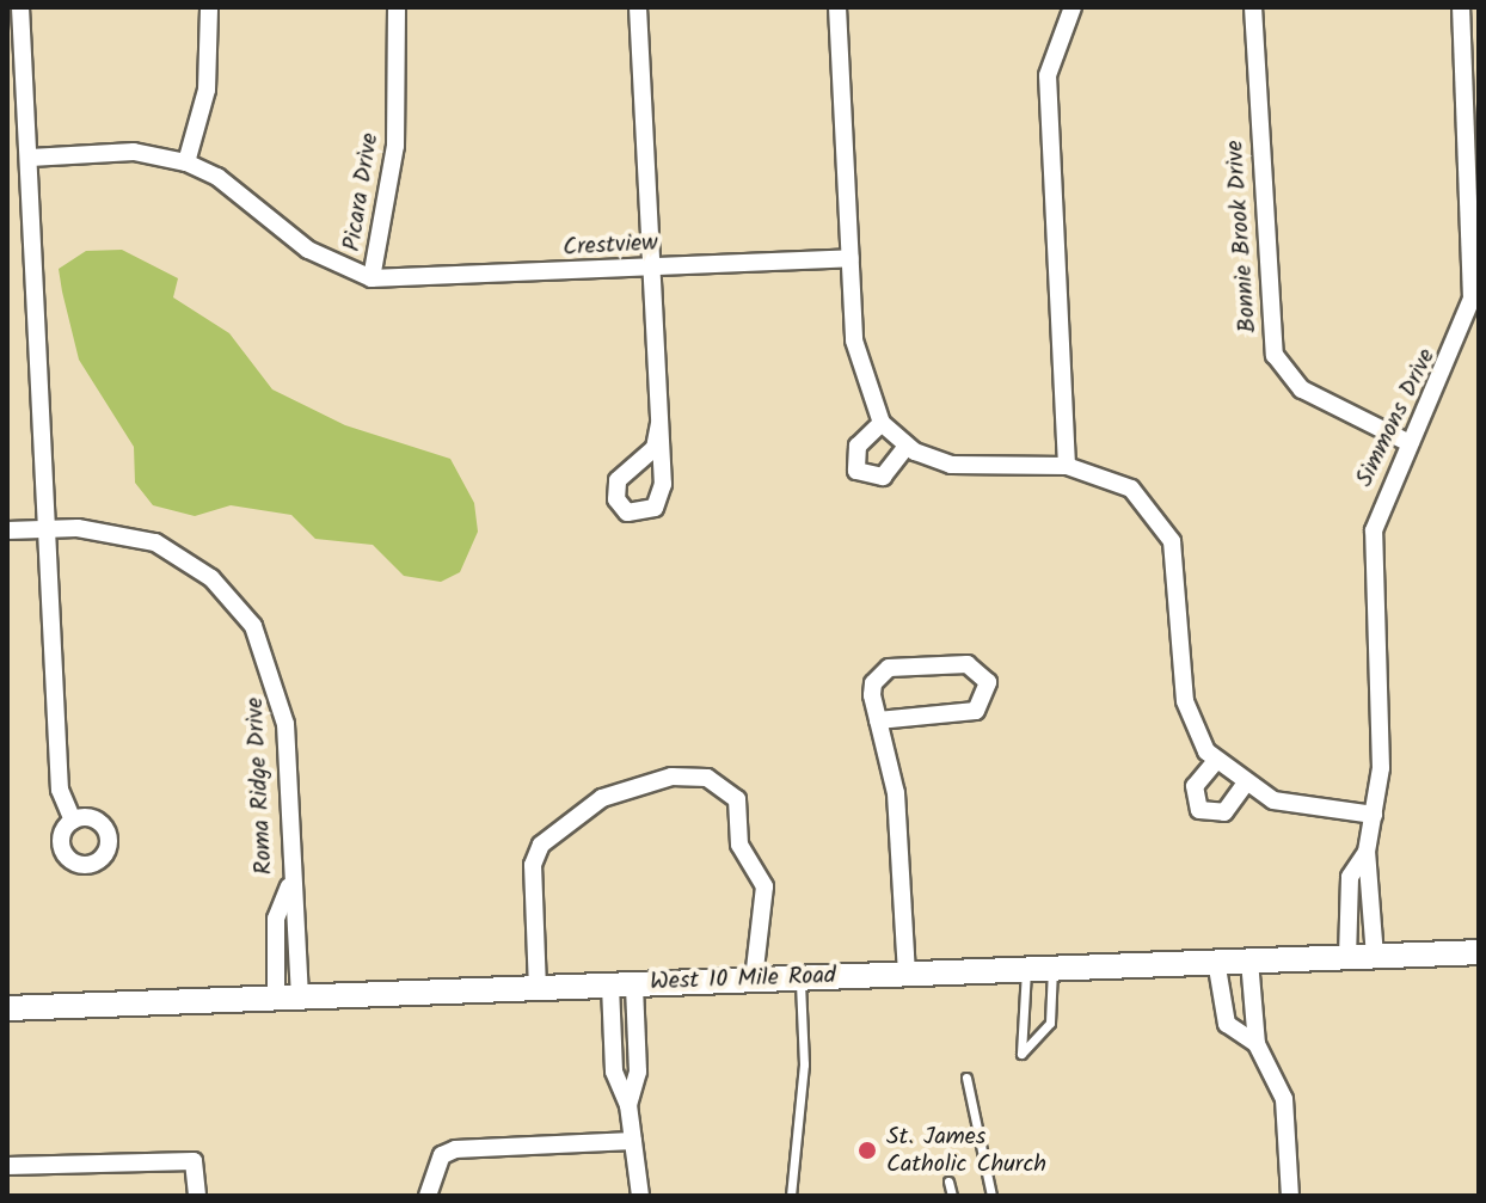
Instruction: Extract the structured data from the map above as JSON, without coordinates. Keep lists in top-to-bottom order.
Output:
{
  "streets": {
    "main road": ["West 10 Mile Road"],
    "street": [
      "Picara Drive",
      "Bonnie Brook Drive",
      "Crestview",
      "Simmons Drive",
      "Roma Ridge Drive"
    ]
  },
  "crossings": [
    ["Picara Drive", "Crestview"],
    ["Bonnie Brook Drive", "Simmons Drive"],
    ["Simmons Drive", "West 10 Mile Road"],
    ["Roma Ridge Drive", "West 10 Mile Road"]
  ],
  "places": ["St. James Catholic Church"]
}
